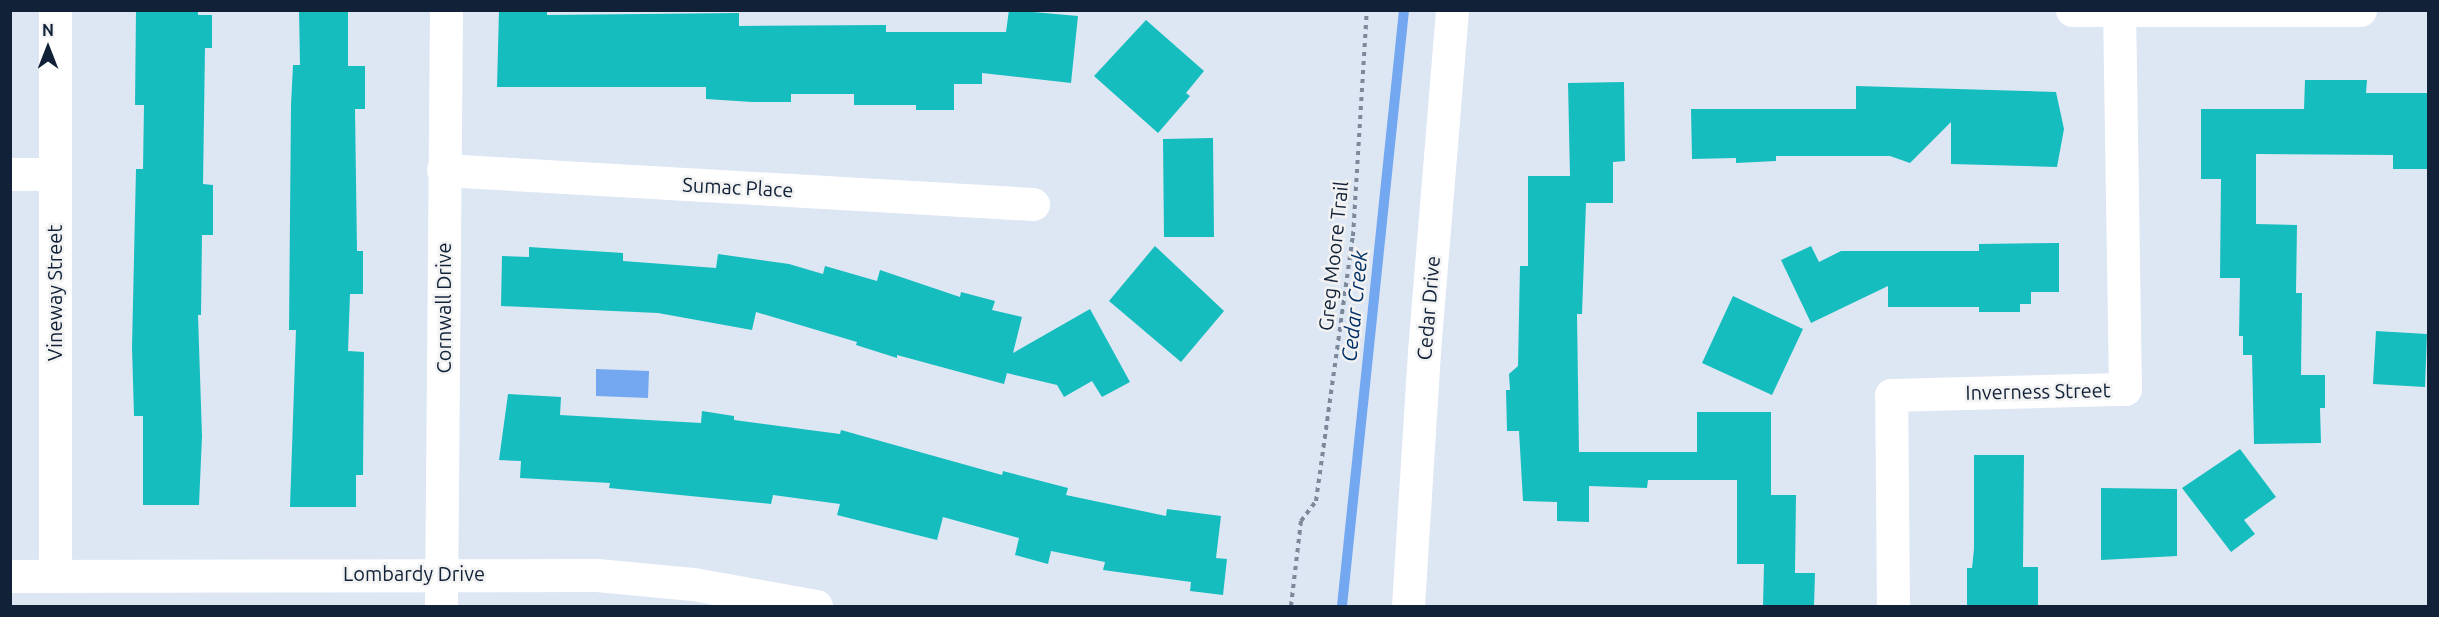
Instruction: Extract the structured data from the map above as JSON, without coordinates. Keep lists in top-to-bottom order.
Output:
{
  "streets": {
    "street": [
      "Sumac Place",
      "Vineway Street",
      "Cornwall Drive",
      "Cedar Drive",
      "Inverness Street",
      "Lombardy Drive"
    ],
    "path": ["Greg Moore Trail"]
  },
  "crossings": [
    ["Sumac Place", "Cornwall Drive"],
    ["Vineway Street", "Lombardy Drive"],
    ["Cornwall Drive", "Lombardy Drive"]
  ],
  "water": ["Cedar Creek"],
  "north": "top"
}
